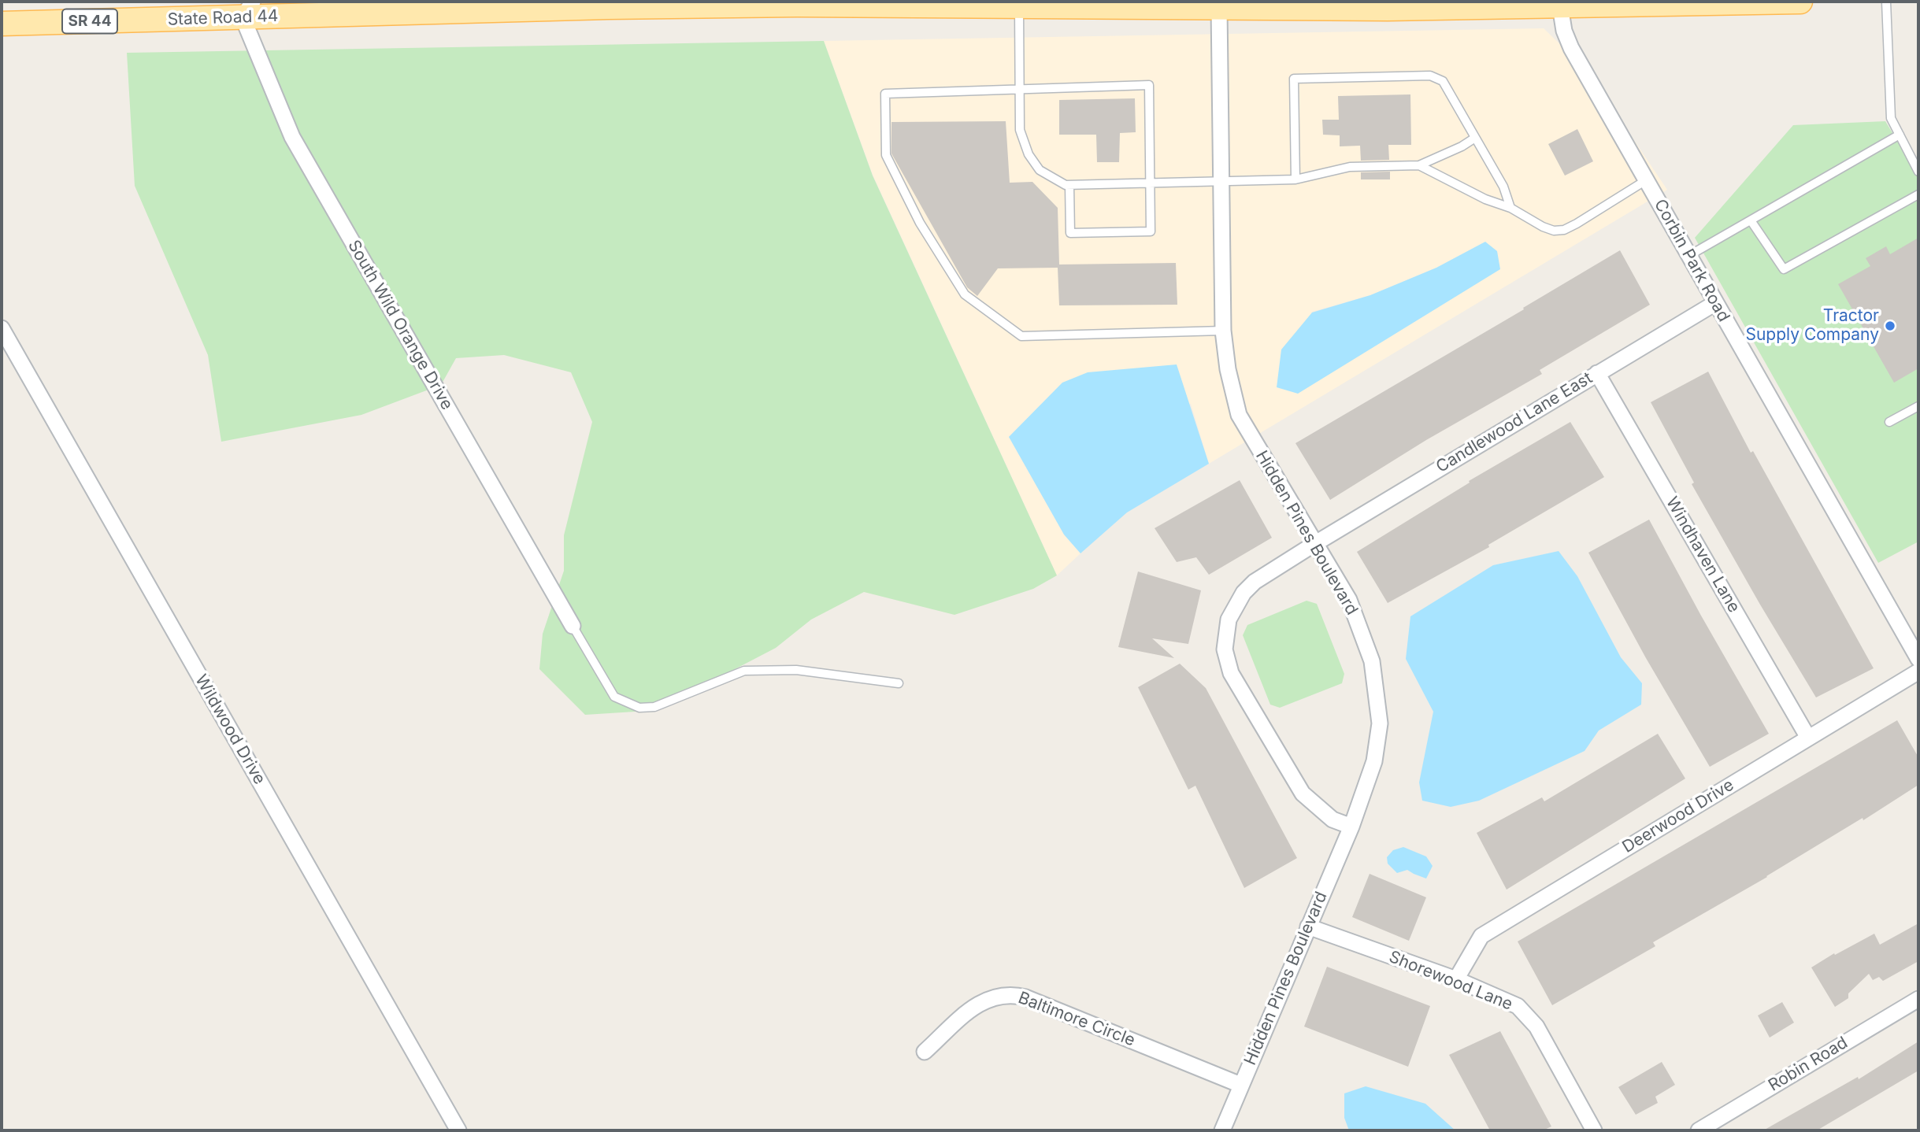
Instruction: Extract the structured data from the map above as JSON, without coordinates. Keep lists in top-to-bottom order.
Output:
{
  "streets": {
    "main road": ["State Road 44", "SR 44"],
    "street": [
      "Corbin Park Road",
      "South Wild Orange Drive",
      "Candlewood Lane East",
      "Hidden Pines Boulevard",
      "Windhaven Lane",
      "Wildwood Drive",
      "Deerwood Drive",
      "Shorewood Lane",
      "Baltimore Circle",
      "Robin Road"
    ]
  },
  "crossings": [
    ["State Road 44", "Corbin Park Road"],
    ["State Road 44", "South Wild Orange Drive"],
    ["State Road 44", "Hidden Pines Boulevard"],
    ["Corbin Park Road", "Candlewood Lane East"],
    ["Candlewood Lane East", "Hidden Pines Boulevard"],
    ["Candlewood Lane East", "Windhaven Lane"],
    ["Hidden Pines Boulevard", "Shorewood Lane"],
    ["Hidden Pines Boulevard", "Baltimore Circle"],
    ["Windhaven Lane", "Deerwood Drive"],
    ["Deerwood Drive", "Shorewood Lane"]
  ],
  "places": ["Tractor Supply Company"]
}
